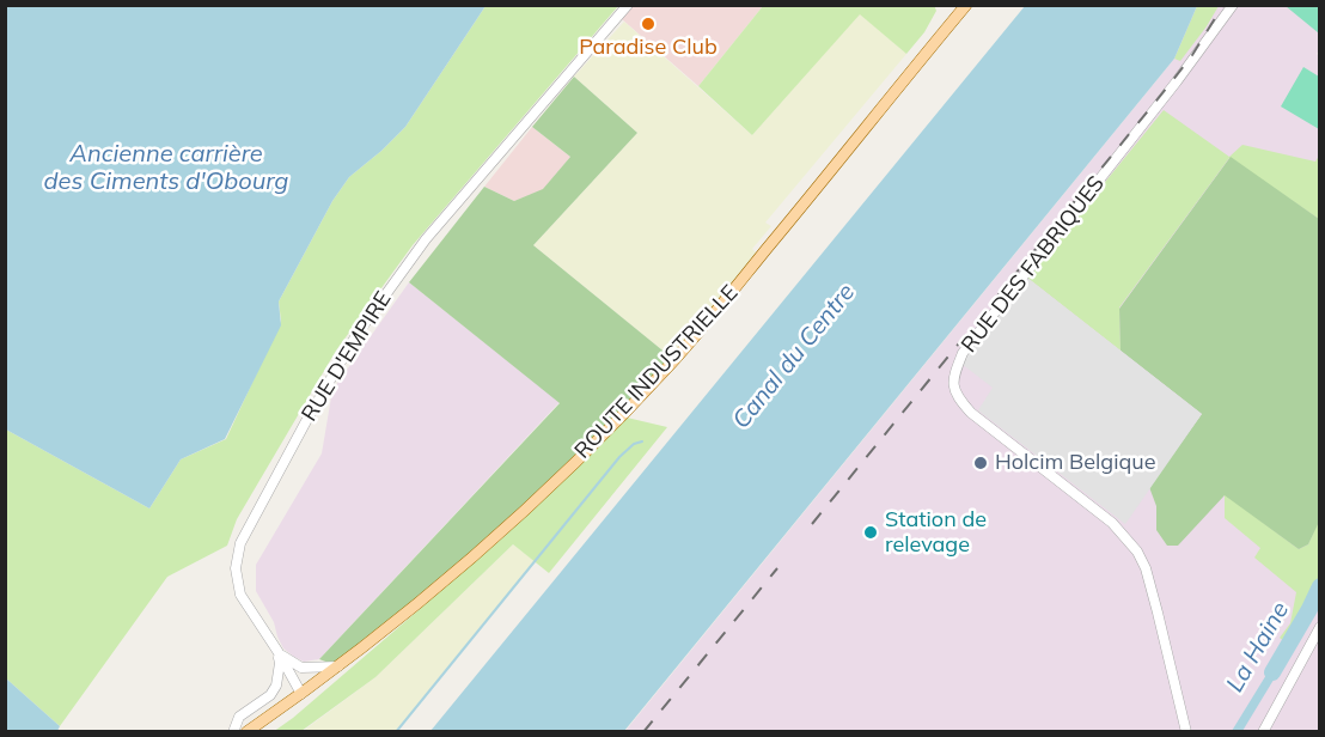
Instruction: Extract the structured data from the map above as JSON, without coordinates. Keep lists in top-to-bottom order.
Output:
{
  "streets": {
    "main road": ["ROUTE INDUSTRIELLE"],
    "street": ["RUE DES FABRIQUES", "RUE D'EMPIRE"]
  },
  "crossings": [
    ["RUE D'EMPIRE", "ROUTE INDUSTRIELLE"]
  ],
  "water": ["Ancienne carrière des Ciments d'Obourg", "Canal du Centre", "La Haine"],
  "places": ["Paradise Club", "Holcim Belgique", "Station de relevage"]
}
